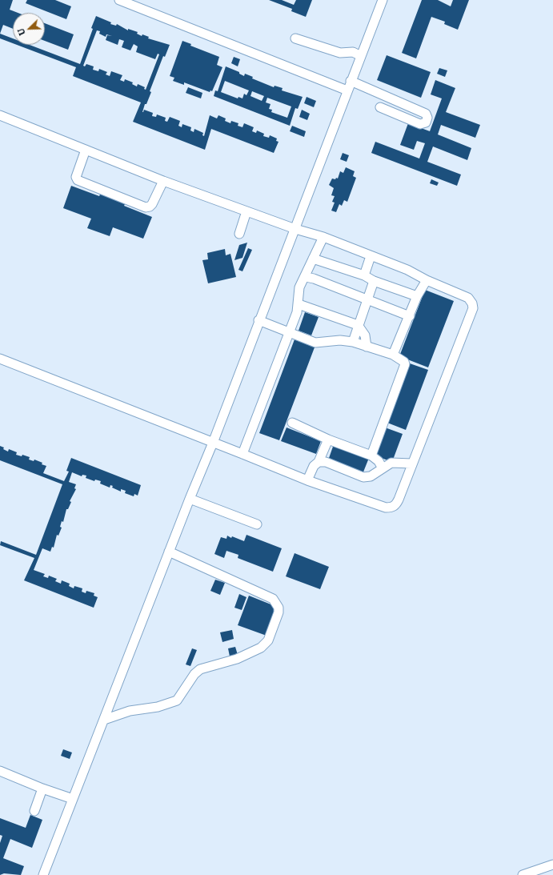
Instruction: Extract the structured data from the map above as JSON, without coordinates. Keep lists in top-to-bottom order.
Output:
{
  "north": "bottom left"
}
